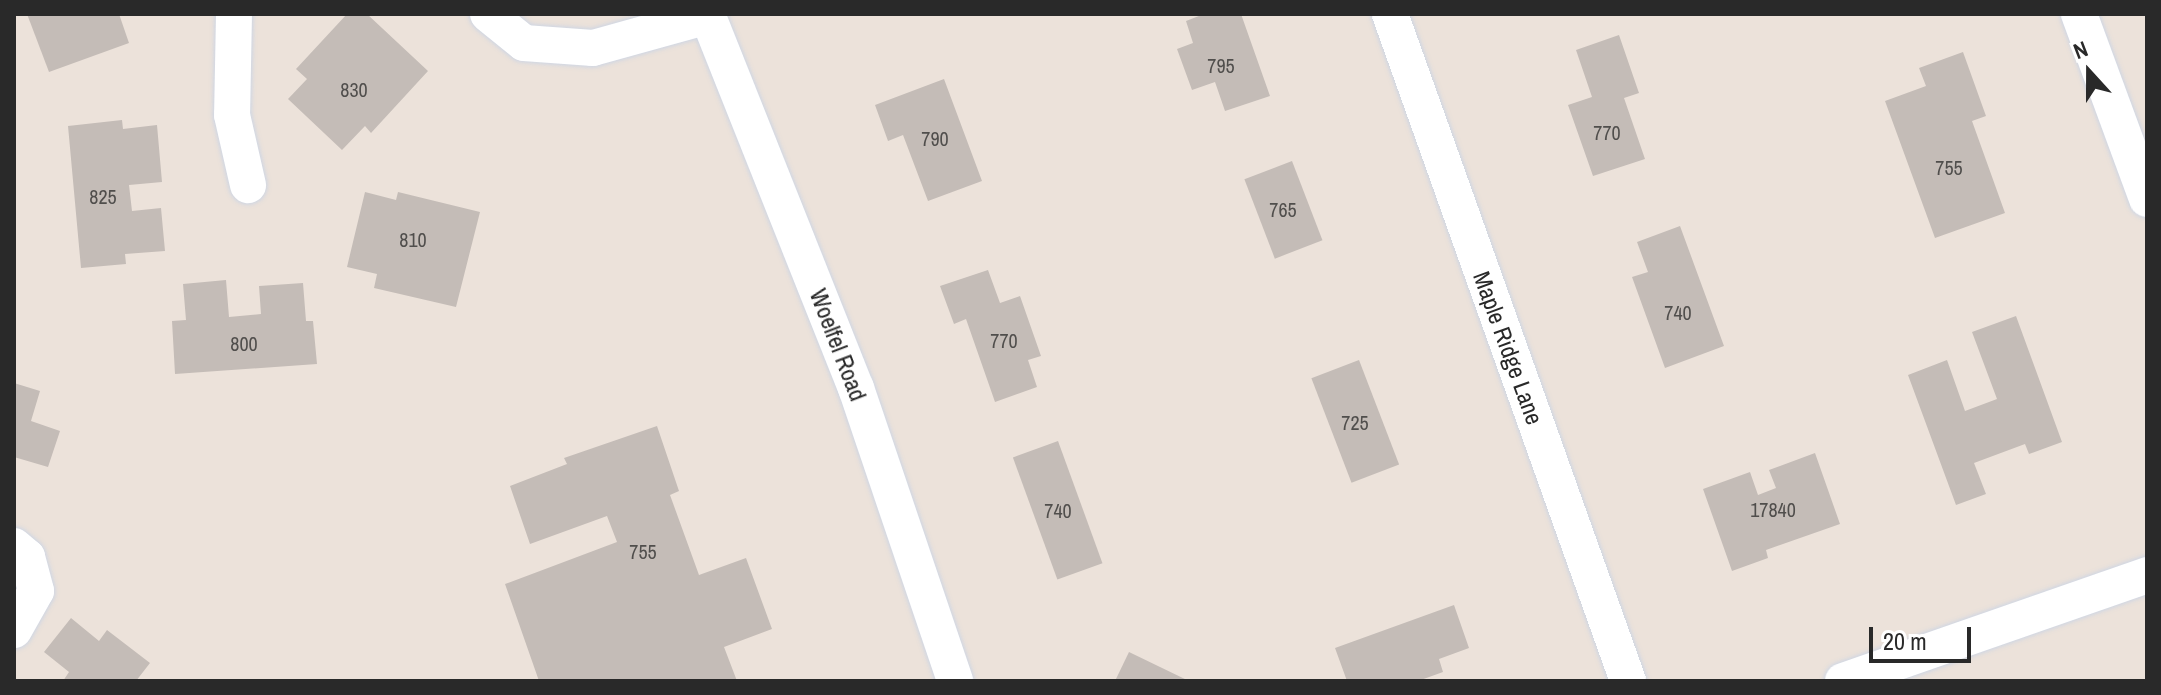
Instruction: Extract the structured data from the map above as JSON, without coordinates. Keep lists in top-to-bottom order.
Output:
{
  "streets": {
    "street": ["Woelfel Road", "Maple Ridge Lane"]
  },
  "house_numbers": [
    "795",
    "830",
    "770",
    "790",
    "755",
    "825",
    "765",
    "810",
    "740",
    "770",
    "800",
    "725",
    "17840",
    "740",
    "755"
  ],
  "scale_bar": "20 m",
  "north": "top"
}
